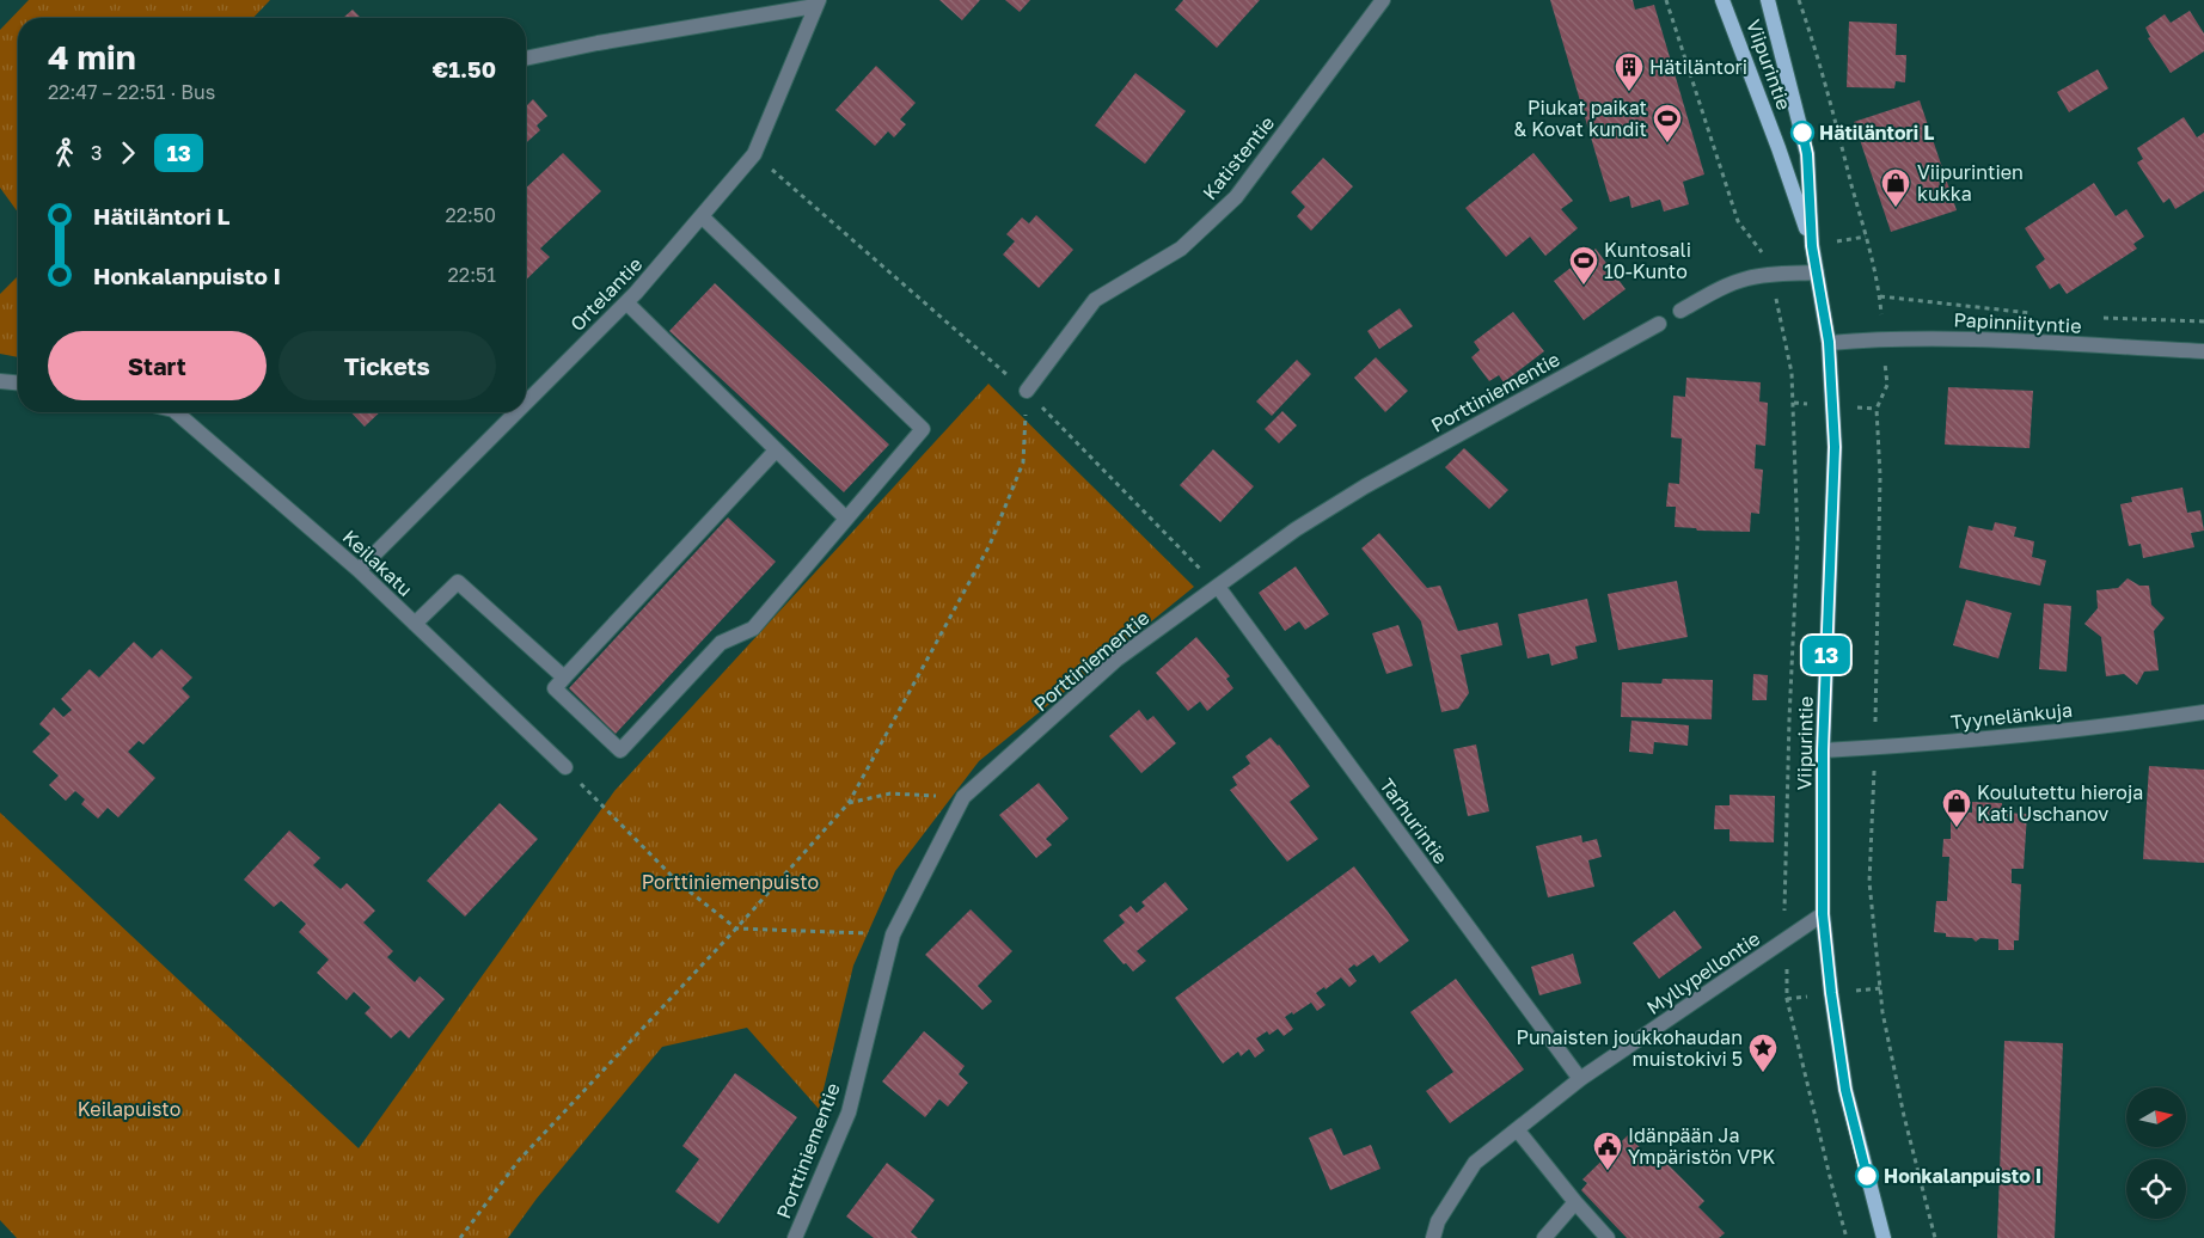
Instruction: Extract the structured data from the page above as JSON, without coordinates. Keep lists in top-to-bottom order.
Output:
{
  "streets": {
    "main road": ["Viipurintie"],
    "street": [
      "Katistentie",
      "Ortelantie",
      "Papinniityntie",
      "Porttiniementie",
      "Keilakatu",
      "Tyynelänkuja",
      "Tarhurintie",
      "Myllypellontie"
    ]
  },
  "crossings": [
    ["Viipurintie", "Papinniityntie"],
    ["Viipurintie", "Tyynelänkuja"],
    ["Viipurintie", "Myllypellontie"],
    ["Ortelantie", "Keilakatu"],
    ["Porttiniementie", "Tarhurintie"],
    ["Tarhurintie", "Myllypellontie"]
  ],
  "parks": ["Porttiniemenpuisto", "Keilapuisto"],
  "places": {
    "building": ["Hätiläntori"],
    "other": ["Hätiläntori L", "Honkalanpuisto I"],
    "sports": ["Piukat paikat & Kovat kundit", "Kuntosali 10-Kunto"],
    "shop": ["Viipurintien kukka", "Koulutettu hieroja Kati Uschanov"],
    "place": ["Punaisten joukkohaudan muistokivi 5"],
    "public building": ["Idänpään Ja Ympäristön VPK"]
  },
  "lines": ["bus line 13"],
  "north": "right",
  "page": {
    "on_map": "13",
    "heading": ["4 min", "22:47 – 22:51 · Bus", "€1.50"],
    "legs": ["3", "13"],
    "list": [
      {
        "name": "Hätiläntori L",
        "value": "22:50"
      },
      {
        "name": "Honkalanpuisto I",
        "value": "22:51"
      }
    ],
    "buttons": ["Start", "Tickets"]
  }
}
